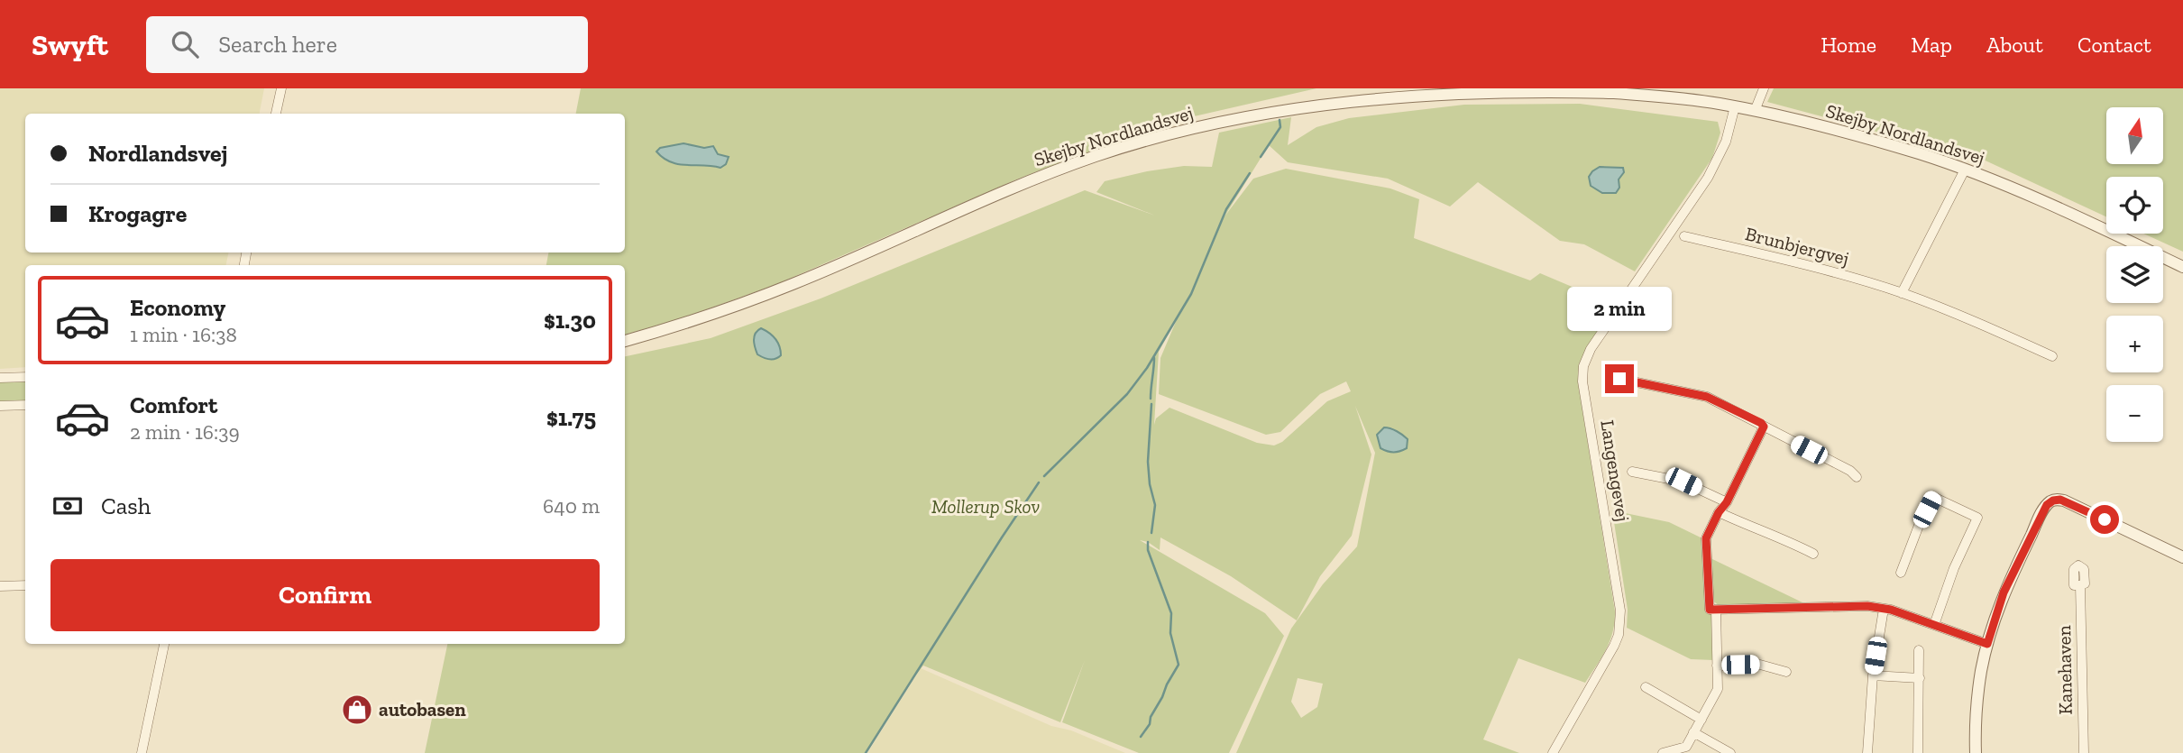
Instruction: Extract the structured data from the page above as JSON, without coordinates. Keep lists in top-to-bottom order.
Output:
{
  "streets": {
    "street": [
      "Skejby Nordlandsvej",
      "Brunbjergvej",
      "Langengevej",
      "Kanehaven"
    ]
  },
  "crossings": [
    ["Skejby Nordlandsvej", "Langengevej"]
  ],
  "parks": ["Mollerup Skov"],
  "places": {
    "shop": ["autobasen"]
  },
  "north": "top",
  "page": {
    "header": "Swyft",
    "search": "Search here",
    "nav": [
      "Home",
      "Map",
      "About",
      "Contact"
    ],
    "map_buttons": ["+", "−"],
    "banner": ["Nordlandsvej", "Krogagre"],
    "list": [
      {
        "name": "Economy",
        "note": "1 min · 16:38",
        "value": "$1.30"
      },
      {
        "name": "Comfort",
        "note": "2 min · 16:39",
        "value": "$1.75"
      }
    ],
    "bubble": "2 min",
    "pay": ["Cash", "640 m"],
    "buttons": "Confirm"
  }
}
